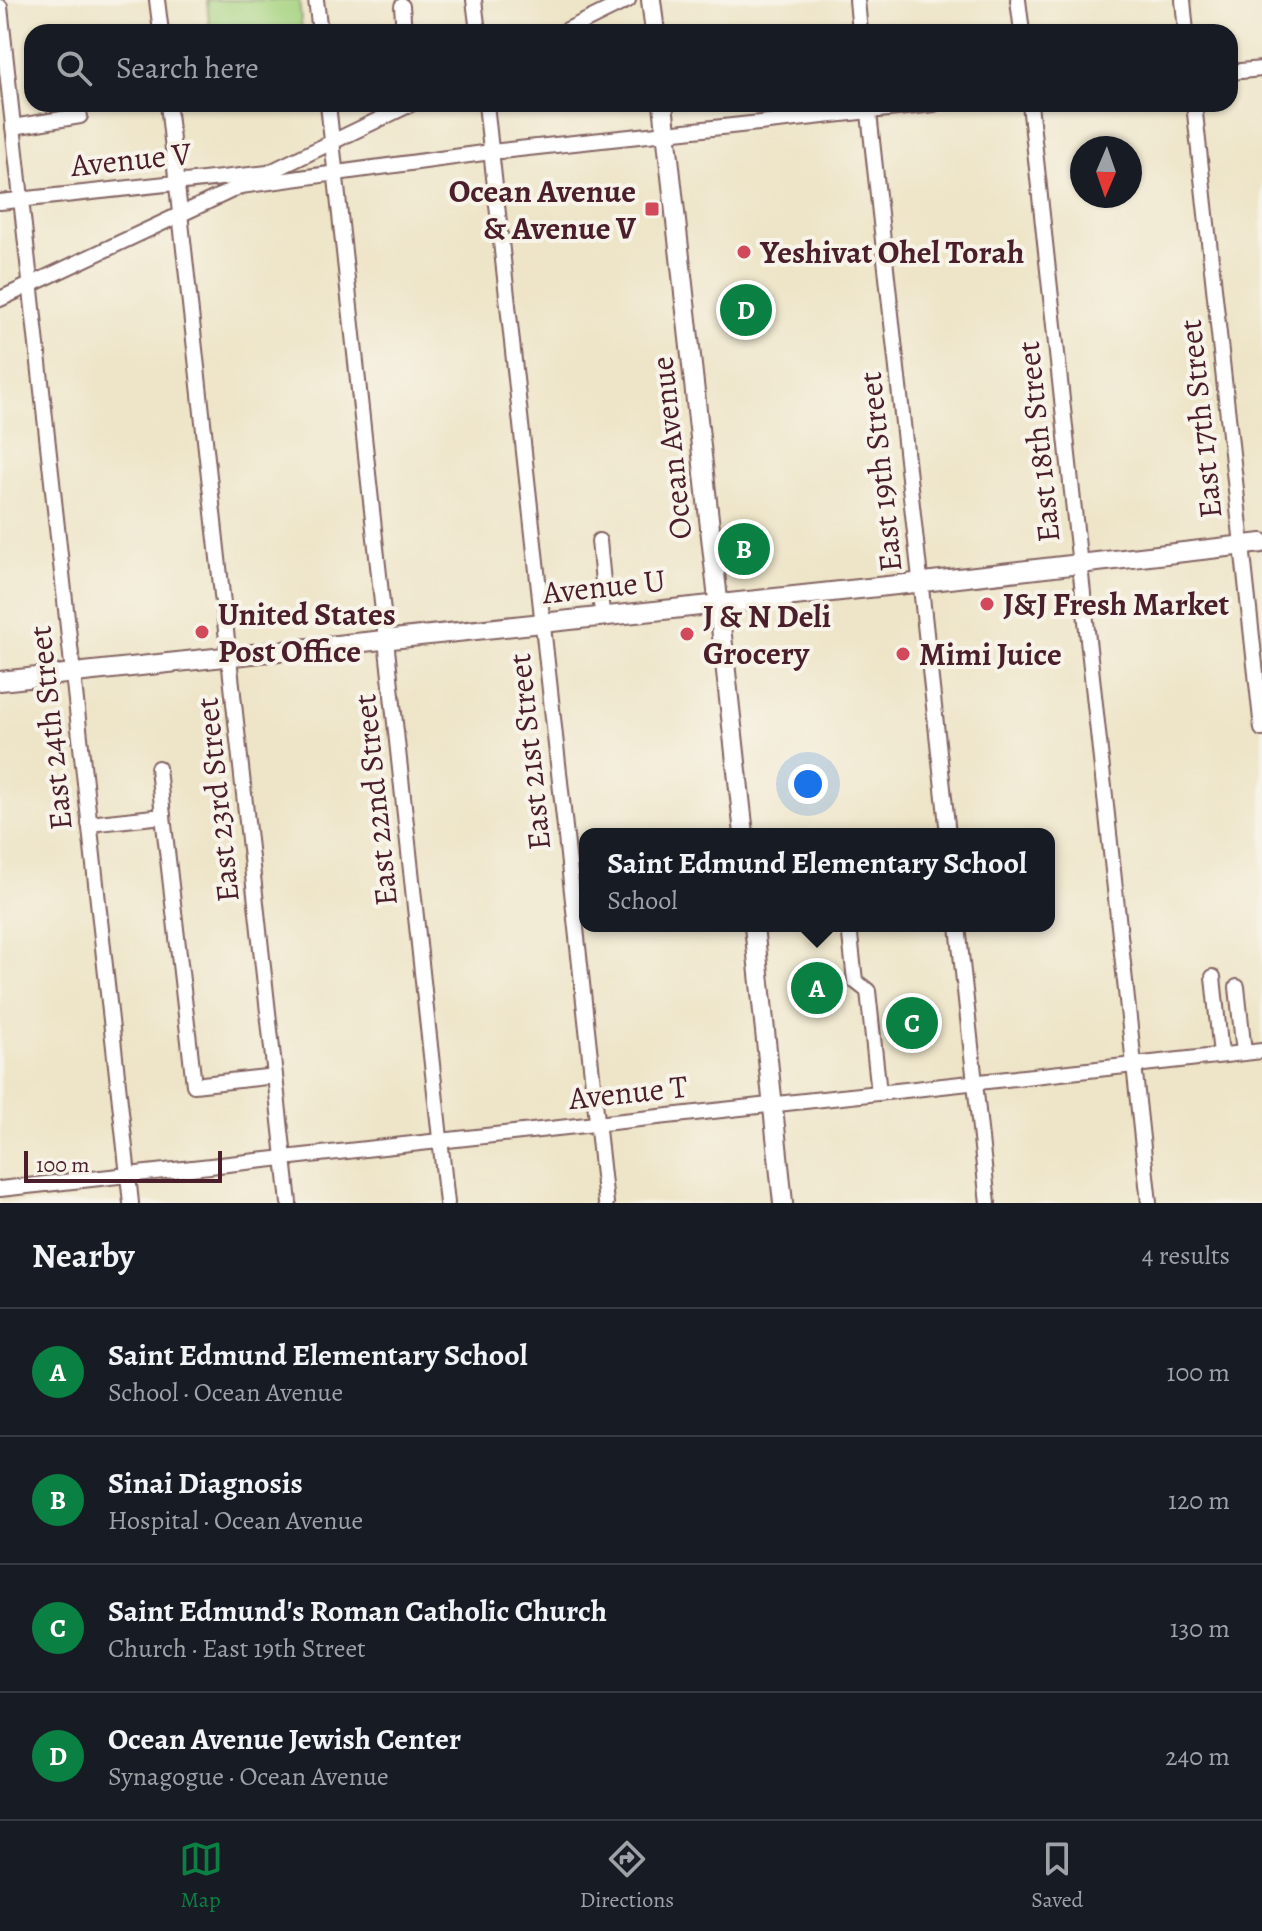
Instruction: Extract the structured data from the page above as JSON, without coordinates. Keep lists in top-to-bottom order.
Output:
{
  "streets": {
    "main road": ["Ocean Avenue", "Avenue U"],
    "street": [
      "Avenue V",
      "East 17th Street",
      "East 18th Street",
      "East 19th Street",
      "East 24th Street",
      "East 21st Street",
      "East 23rd Street",
      "East 22nd Street",
      "Avenue T"
    ]
  },
  "crossings": [
    ["Avenue V", "East 24th Street"],
    ["Avenue V", "East 23rd Street"],
    ["Avenue V", "East 22nd Street"],
    ["East 17th Street", "Avenue U"],
    ["East 18th Street", "Avenue U"],
    ["East 18th Street", "Avenue T"],
    ["Ocean Avenue", "Avenue U"],
    ["East 19th Street", "Avenue U"],
    ["Avenue U", "East 24th Street"],
    ["Avenue U", "East 21st Street"],
    ["Avenue U", "East 23rd Street"],
    ["Avenue U", "East 22nd Street"],
    ["East 24th Street", "Avenue T"],
    ["East 21st Street", "Avenue T"],
    ["East 23rd Street", "Avenue T"],
    ["East 22nd Street", "Avenue T"]
  ],
  "places": {
    "transit": ["Ocean Avenue & Avenue V"],
    "other": [
      "Yeshivat Ohel Torah",
      "J&J Fresh Market",
      "United States Post Office",
      "J & N Deli Grocery",
      "Mimi Juice"
    ]
  },
  "scale_bar": "100 m",
  "north": "bottom",
  "page": {
    "search": "Search here",
    "pins": [
      "D",
      "B",
      "A",
      "C"
    ],
    "popup": ["Saint Edmund Elementary School", "School"],
    "scale": "100 m",
    "heading": ["Nearby", "4 results"],
    "list": [
      {
        "mark": "A",
        "name": "Saint Edmund Elementary School",
        "note": "School · Ocean Avenue",
        "value": "100 m"
      },
      {
        "mark": "B",
        "name": "Sinai Diagnosis",
        "note": "Hospital · Ocean Avenue",
        "value": "120 m"
      },
      {
        "mark": "C",
        "name": "Saint Edmund's Roman Catholic Church",
        "note": "Church · East 19th Street",
        "value": "130 m"
      },
      {
        "mark": "D",
        "name": "Ocean Avenue Jewish Center",
        "note": "Synagogue · Ocean Avenue",
        "value": "240 m"
      }
    ],
    "nav": ["Map", "Directions", "Saved"]
  }
}
